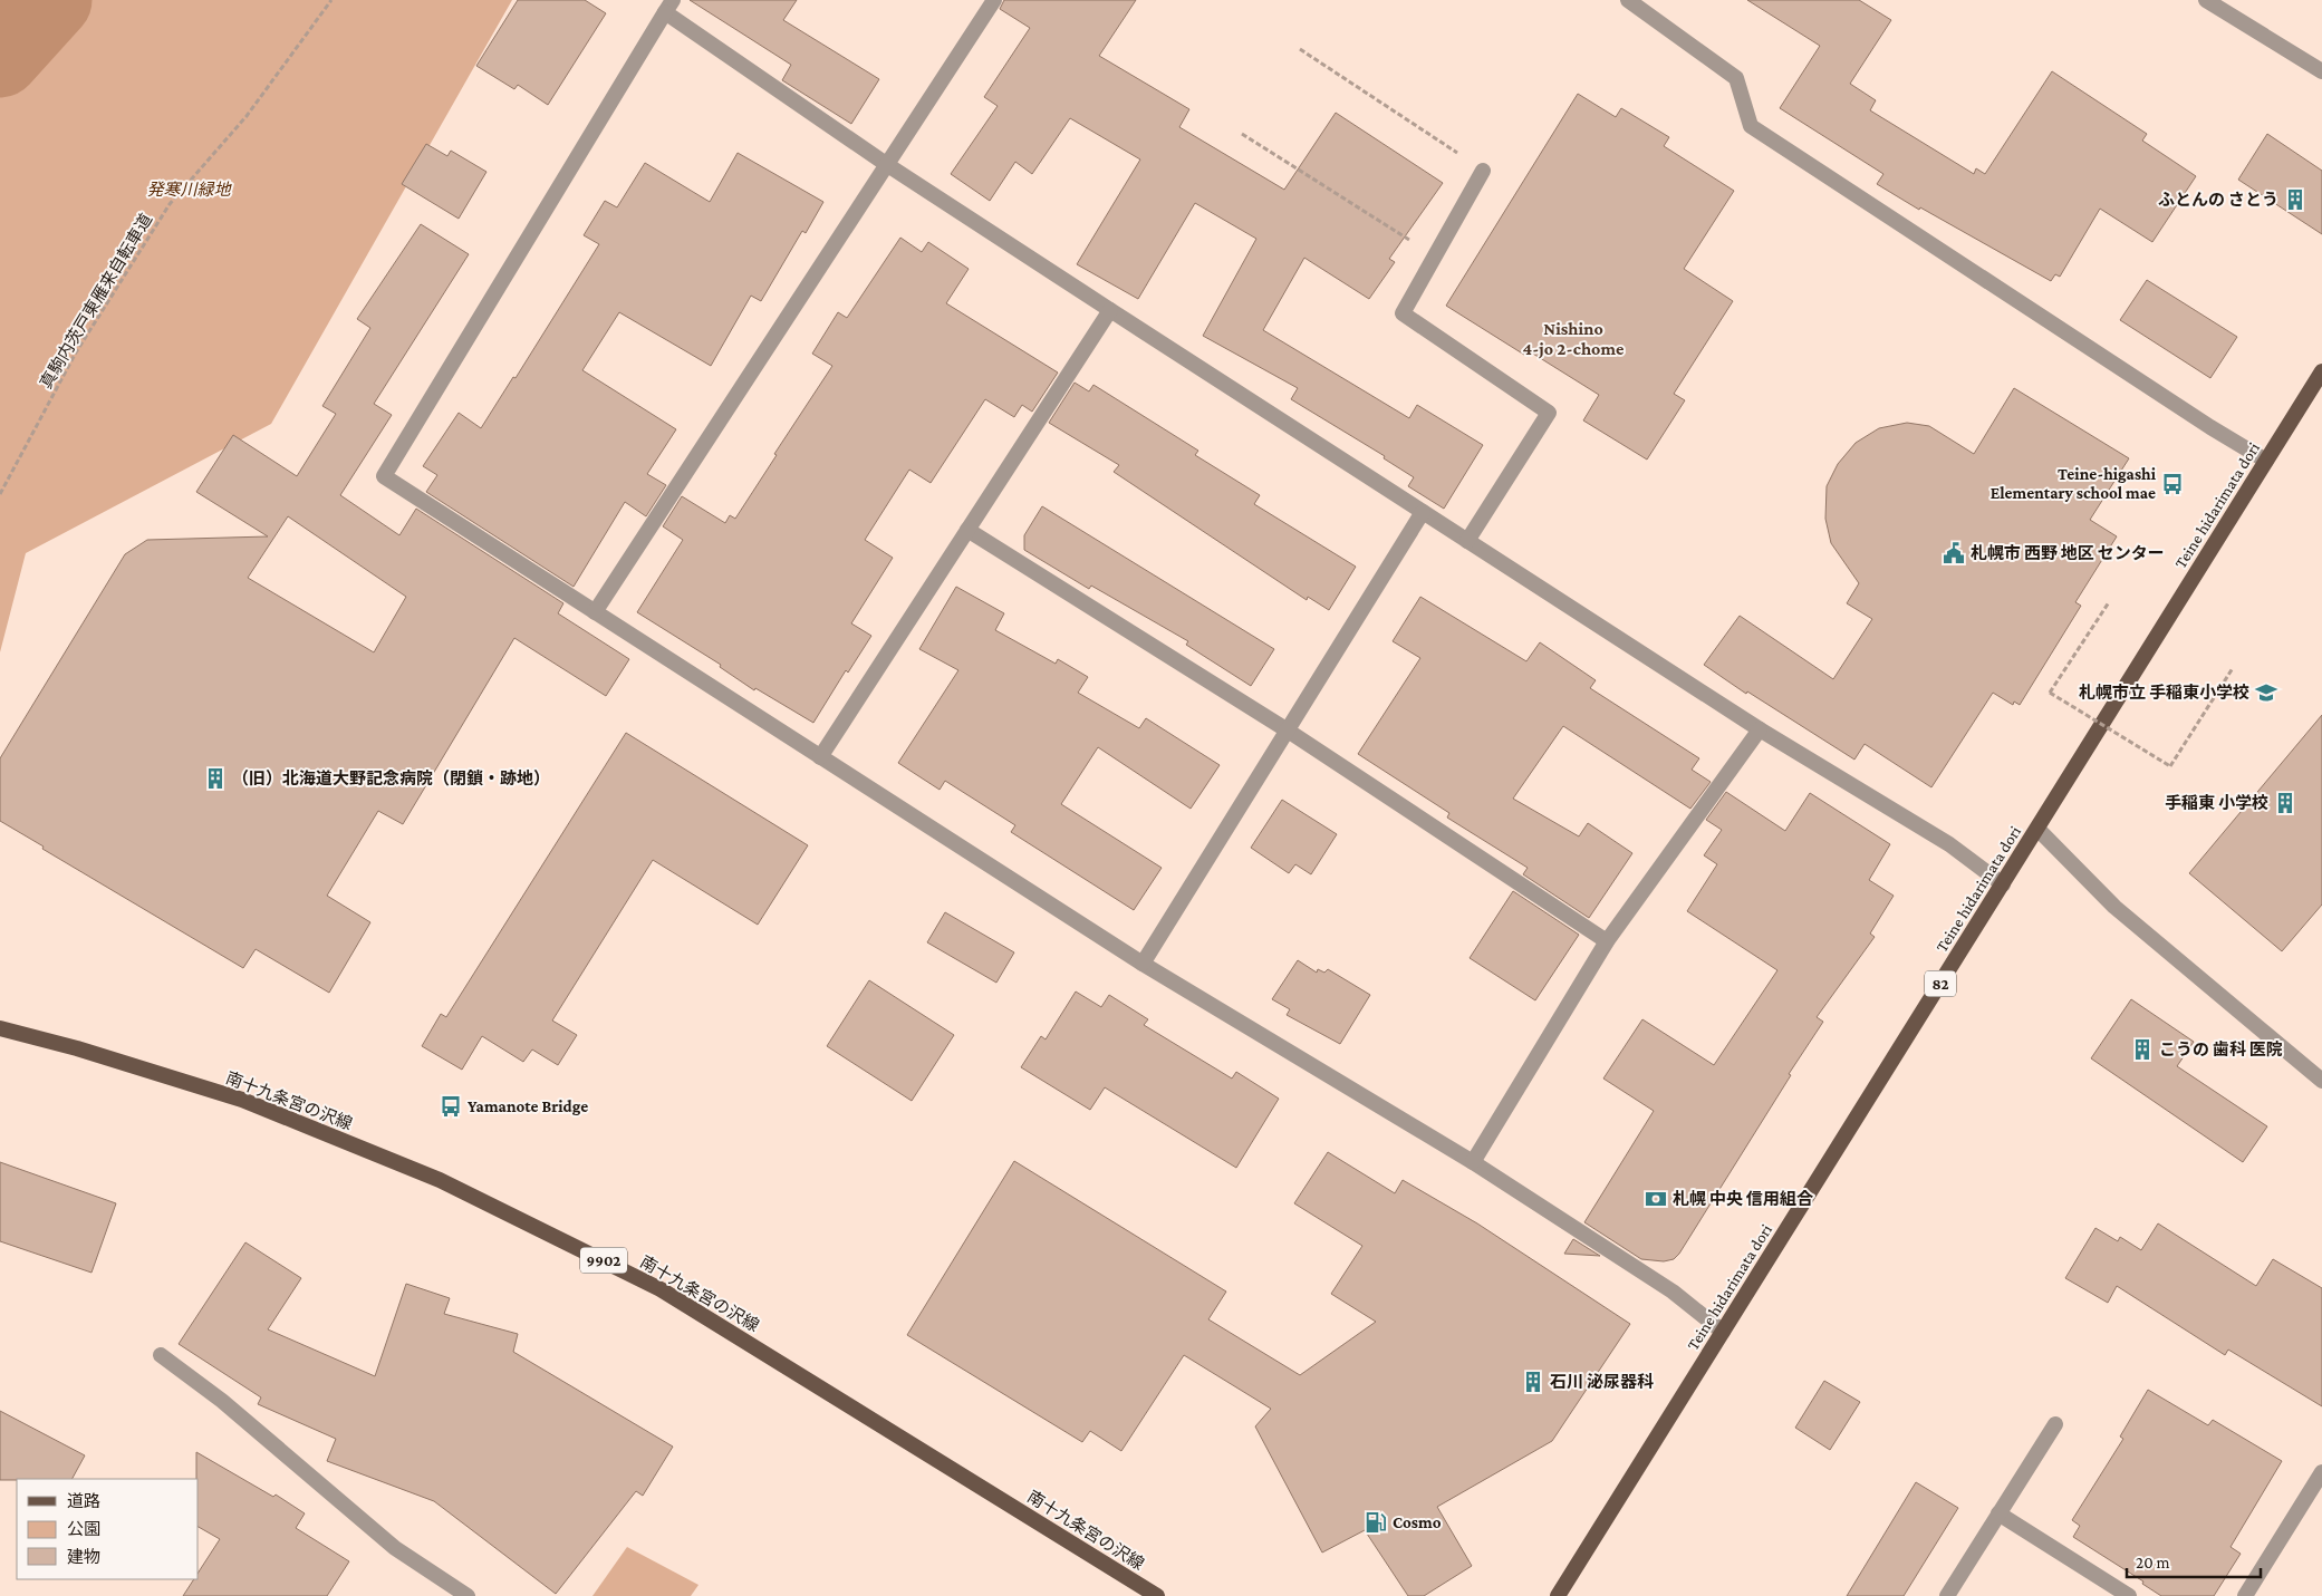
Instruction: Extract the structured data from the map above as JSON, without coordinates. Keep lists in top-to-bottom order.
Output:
{
  "streets": {
    "main road": [
      "Teine hidarimata dori",
      "82",
      "南十九条宮の沢線",
      "9902"
    ],
    "path": ["真駒内茨戸東雁来自転車道"]
  },
  "districts": ["Nishino 4-jo 2-chome"],
  "parks": ["発寒川緑地"],
  "places": {
    "building": [
      "ふとんの さとう",
      "（旧）北海道大野記念病院（閉鎖・跡地）",
      "手稲東 小学校",
      "こうの 歯科 医院",
      "石川 泌尿器科"
    ],
    "bus stop": ["Teine-higashi Elementary school mae", "Yamanote Bridge"],
    "public building": ["札幌市 西野 地区 センター"],
    "school or university": ["札幌市立 手稲東小学校"],
    "bank": ["札幌 中央 信用組合"],
    "fuel station": ["Cosmo"]
  },
  "legend": ["道路", "公園", "建物"],
  "scale_bar": "20 m"
}
